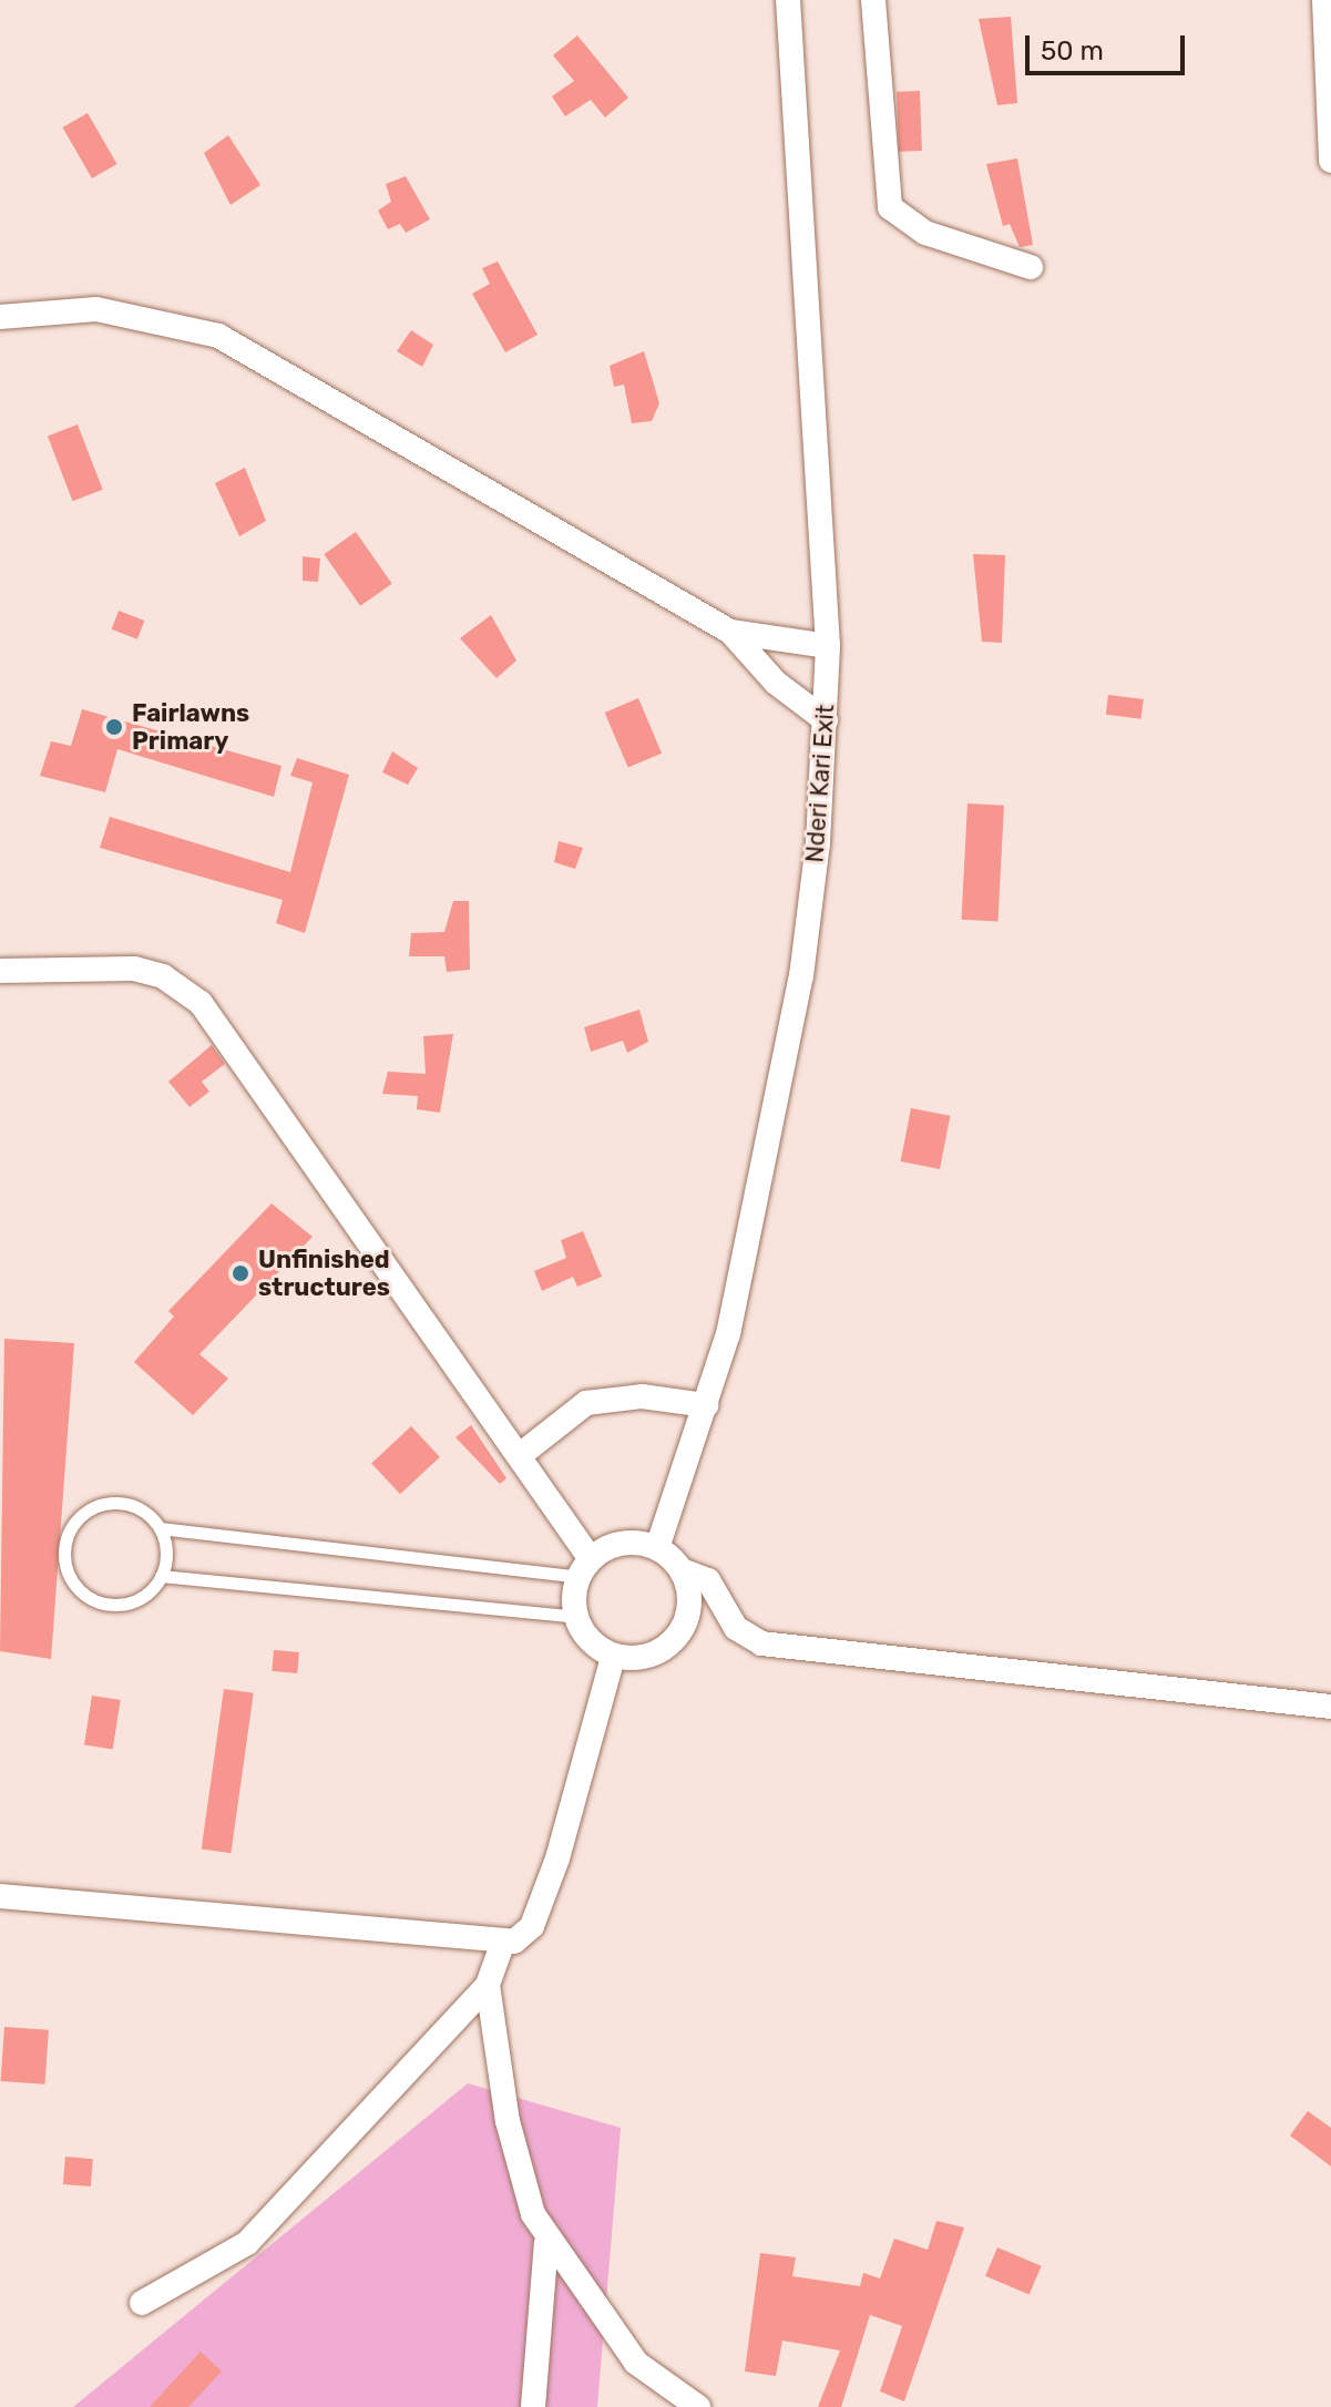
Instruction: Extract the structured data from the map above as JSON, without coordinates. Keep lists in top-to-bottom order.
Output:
{
  "streets": {
    "street": ["Nderi Kari Exit"]
  },
  "places": ["Fairlawns Primary", "Unfinished structures"],
  "scale_bar": "50 m"
}
